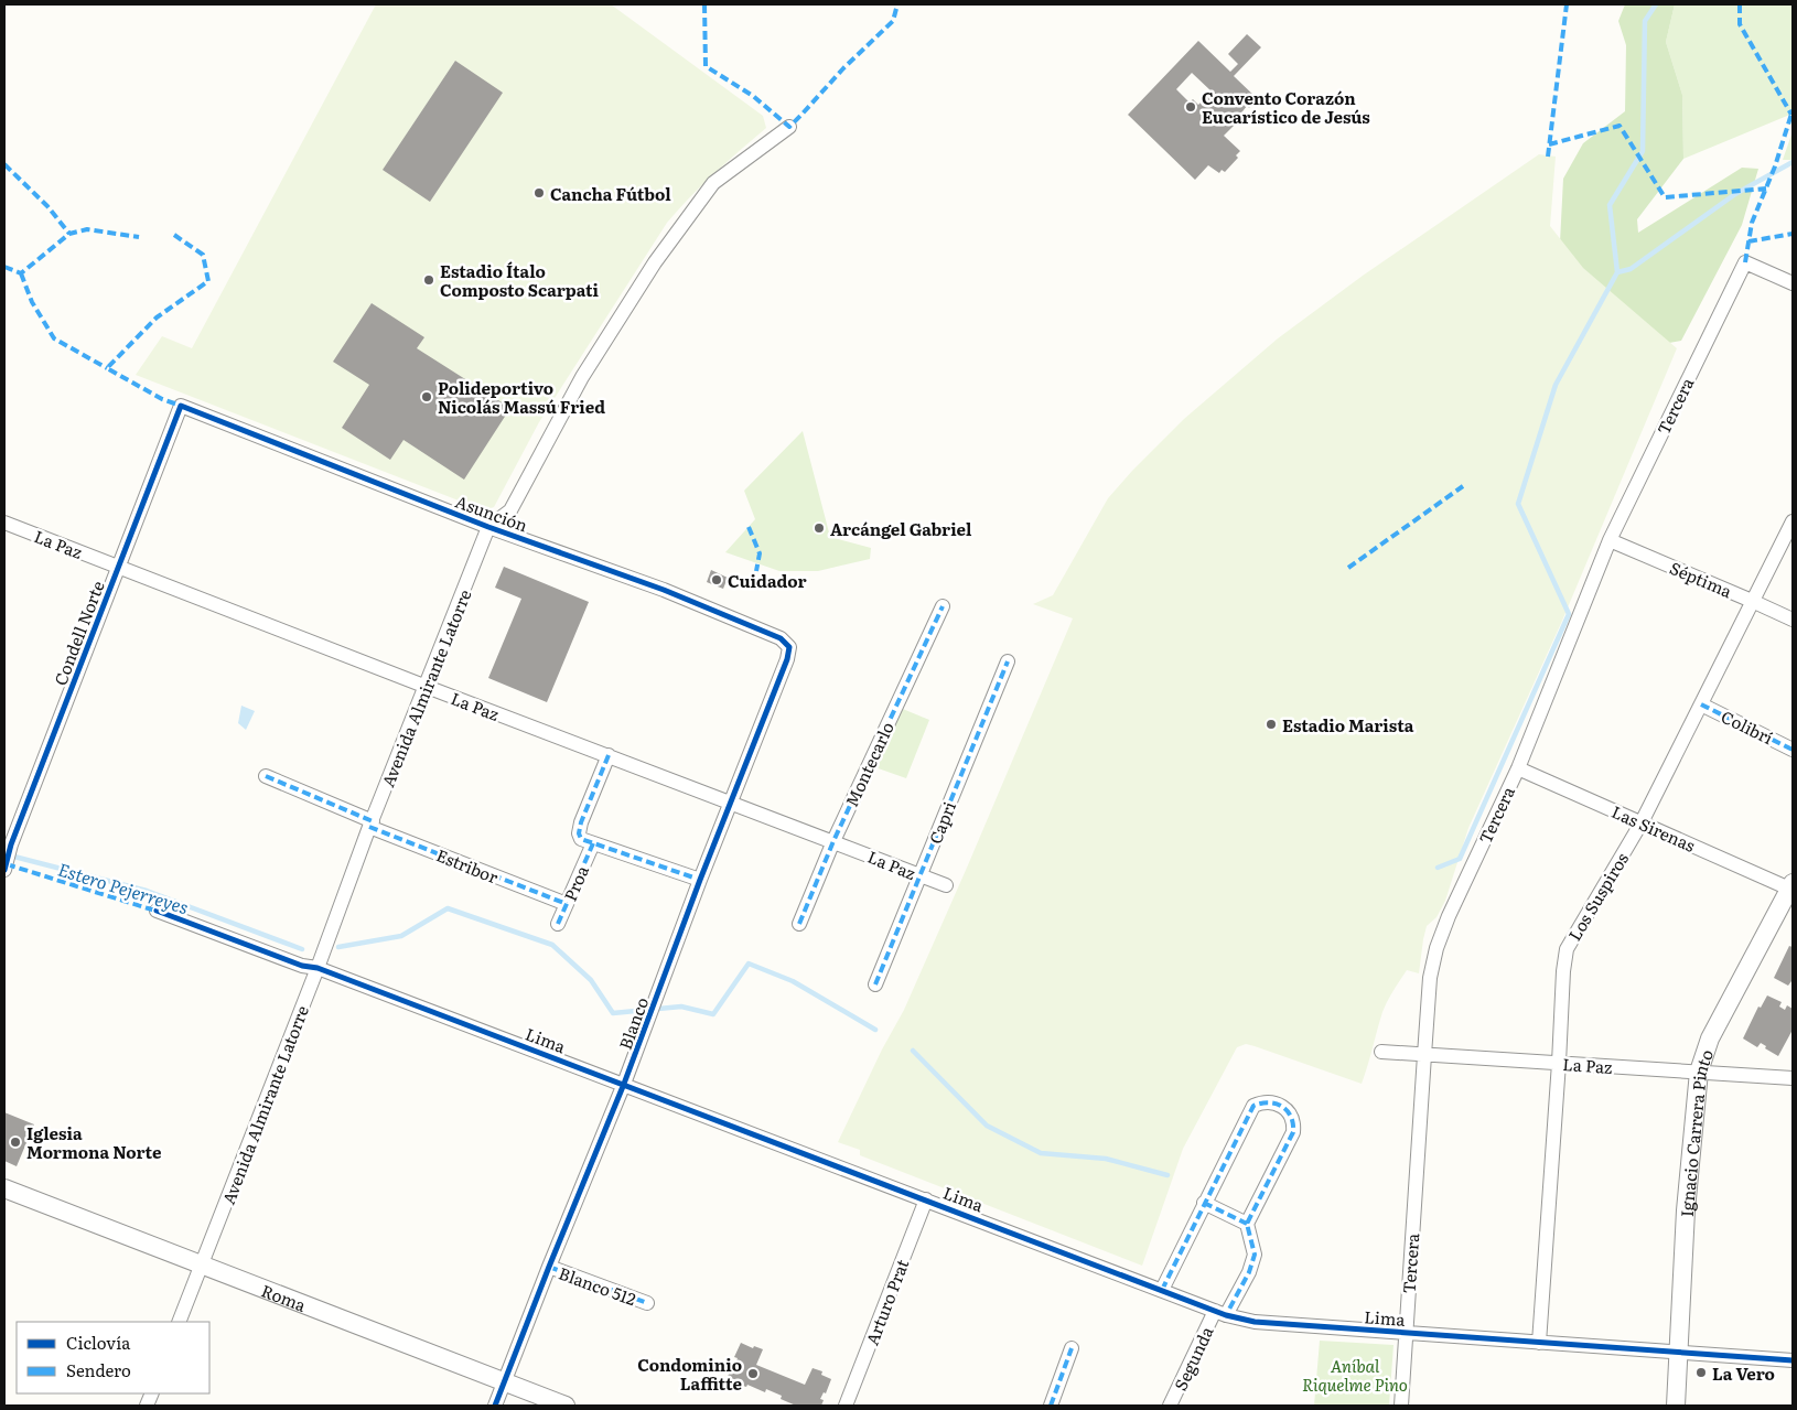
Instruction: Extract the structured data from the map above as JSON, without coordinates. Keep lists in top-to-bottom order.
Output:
{
  "streets": {
    "street": [
      "Tercera",
      "Asunción",
      "La Paz",
      "Séptima",
      "Condell Norte",
      "Avenida Almirante Latorre",
      "Colibrí",
      "Montecarlo",
      "Capri",
      "Las Sirenas",
      "Estribor",
      "Proa",
      "Los Suspiros",
      "Blanco",
      "Lima",
      "Ignacio Carrera Pinto",
      "Blanco 512",
      "Roma",
      "Arturo Prat",
      "Segunda"
    ]
  },
  "crossings": [
    ["Tercera", "La Paz"],
    ["Tercera", "Séptima"],
    ["Tercera", "Las Sirenas"],
    ["Tercera", "Lima"],
    ["Asunción", "Condell Norte"],
    ["Asunción", "Avenida Almirante Latorre"],
    ["Asunción", "Blanco"],
    ["La Paz", "Condell Norte"],
    ["La Paz", "Avenida Almirante Latorre"],
    ["La Paz", "Montecarlo"],
    ["La Paz", "Capri"],
    ["La Paz", "Los Suspiros"],
    ["La Paz", "Blanco"],
    ["La Paz", "Ignacio Carrera Pinto"],
    ["Séptima", "Los Suspiros"],
    ["Avenida Almirante Latorre", "Estribor"],
    ["Avenida Almirante Latorre", "Lima"],
    ["Avenida Almirante Latorre", "Roma"],
    ["Colibrí", "Los Suspiros"],
    ["Las Sirenas", "Los Suspiros"],
    ["Las Sirenas", "Ignacio Carrera Pinto"],
    ["Estribor", "Proa"],
    ["Los Suspiros", "Lima"],
    ["Blanco", "Lima"],
    ["Blanco", "Blanco 512"],
    ["Blanco", "Roma"],
    ["Lima", "Ignacio Carrera Pinto"],
    ["Lima", "Arturo Prat"],
    ["Lima", "Segunda"]
  ],
  "water": ["Estero Pejerreyes"],
  "parks": ["Aníbal Riquelme Pino"],
  "places": [
    "Convento Corazón Eucarístico de Jesús",
    "Cancha Fútbol",
    "Estadio Ítalo Composto Scarpati",
    "Polideportivo Nicolás Massú Fried",
    "Arcángel Gabriel",
    "Cuidador",
    "Estadio Marista",
    "Iglesia Mormona Norte",
    "La Vero",
    "Condominio Laffitte"
  ],
  "legend": ["Ciclovía", "Sendero"]
}
